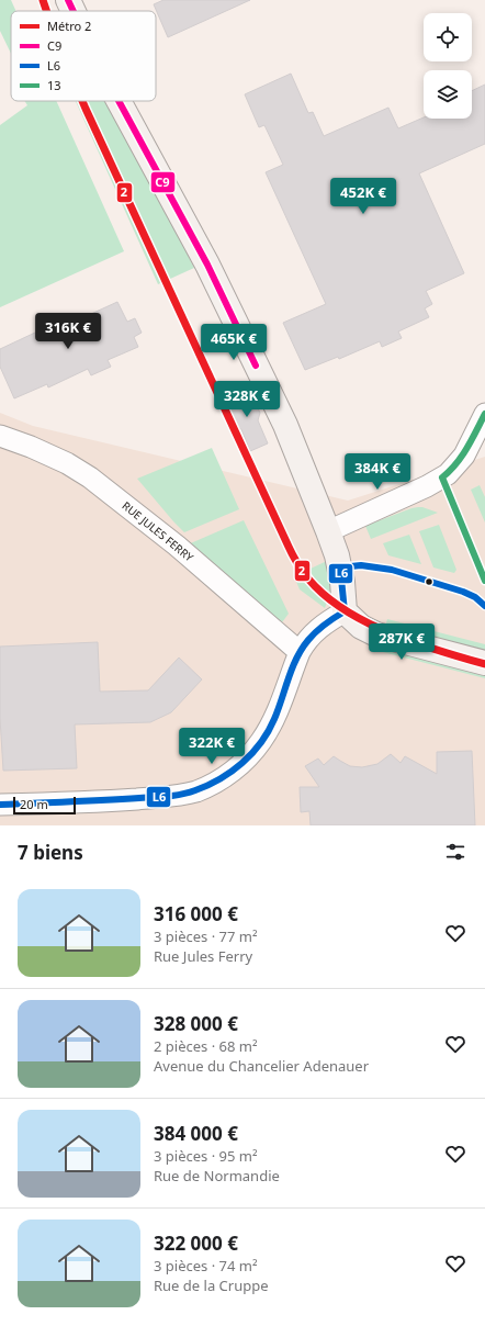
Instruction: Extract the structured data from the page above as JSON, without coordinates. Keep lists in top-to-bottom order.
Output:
{
  "streets": {
    "street": ["RUE JULES FERRY"]
  },
  "lines": [
    "metro line 2",
    "transit line C9",
    "transit line 13",
    "transit line L6"
  ],
  "legend": [
    "Métro 2",
    "C9",
    "L6",
    "13"
  ],
  "scale_bar": "20 m",
  "page": {
    "price": [
      "452K €",
      "316K €",
      "465K €",
      "328K €",
      "384K €",
      "287K €",
      "322K €"
    ],
    "scale": "20 m",
    "heading": "7 biens",
    "list": [
      {
        "name": "316 000 €",
        "note": "3 pièces · 77 m² · Rue Jules Ferry"
      },
      {
        "name": "328 000 €",
        "note": "2 pièces · 68 m² · Avenue du Chancelier Adenauer"
      },
      {
        "name": "384 000 €",
        "note": "3 pièces · 95 m² · Rue de Normandie"
      },
      {
        "name": "322 000 €",
        "note": "3 pièces · 74 m² · Rue de la Cruppe"
      }
    ]
  }
}
